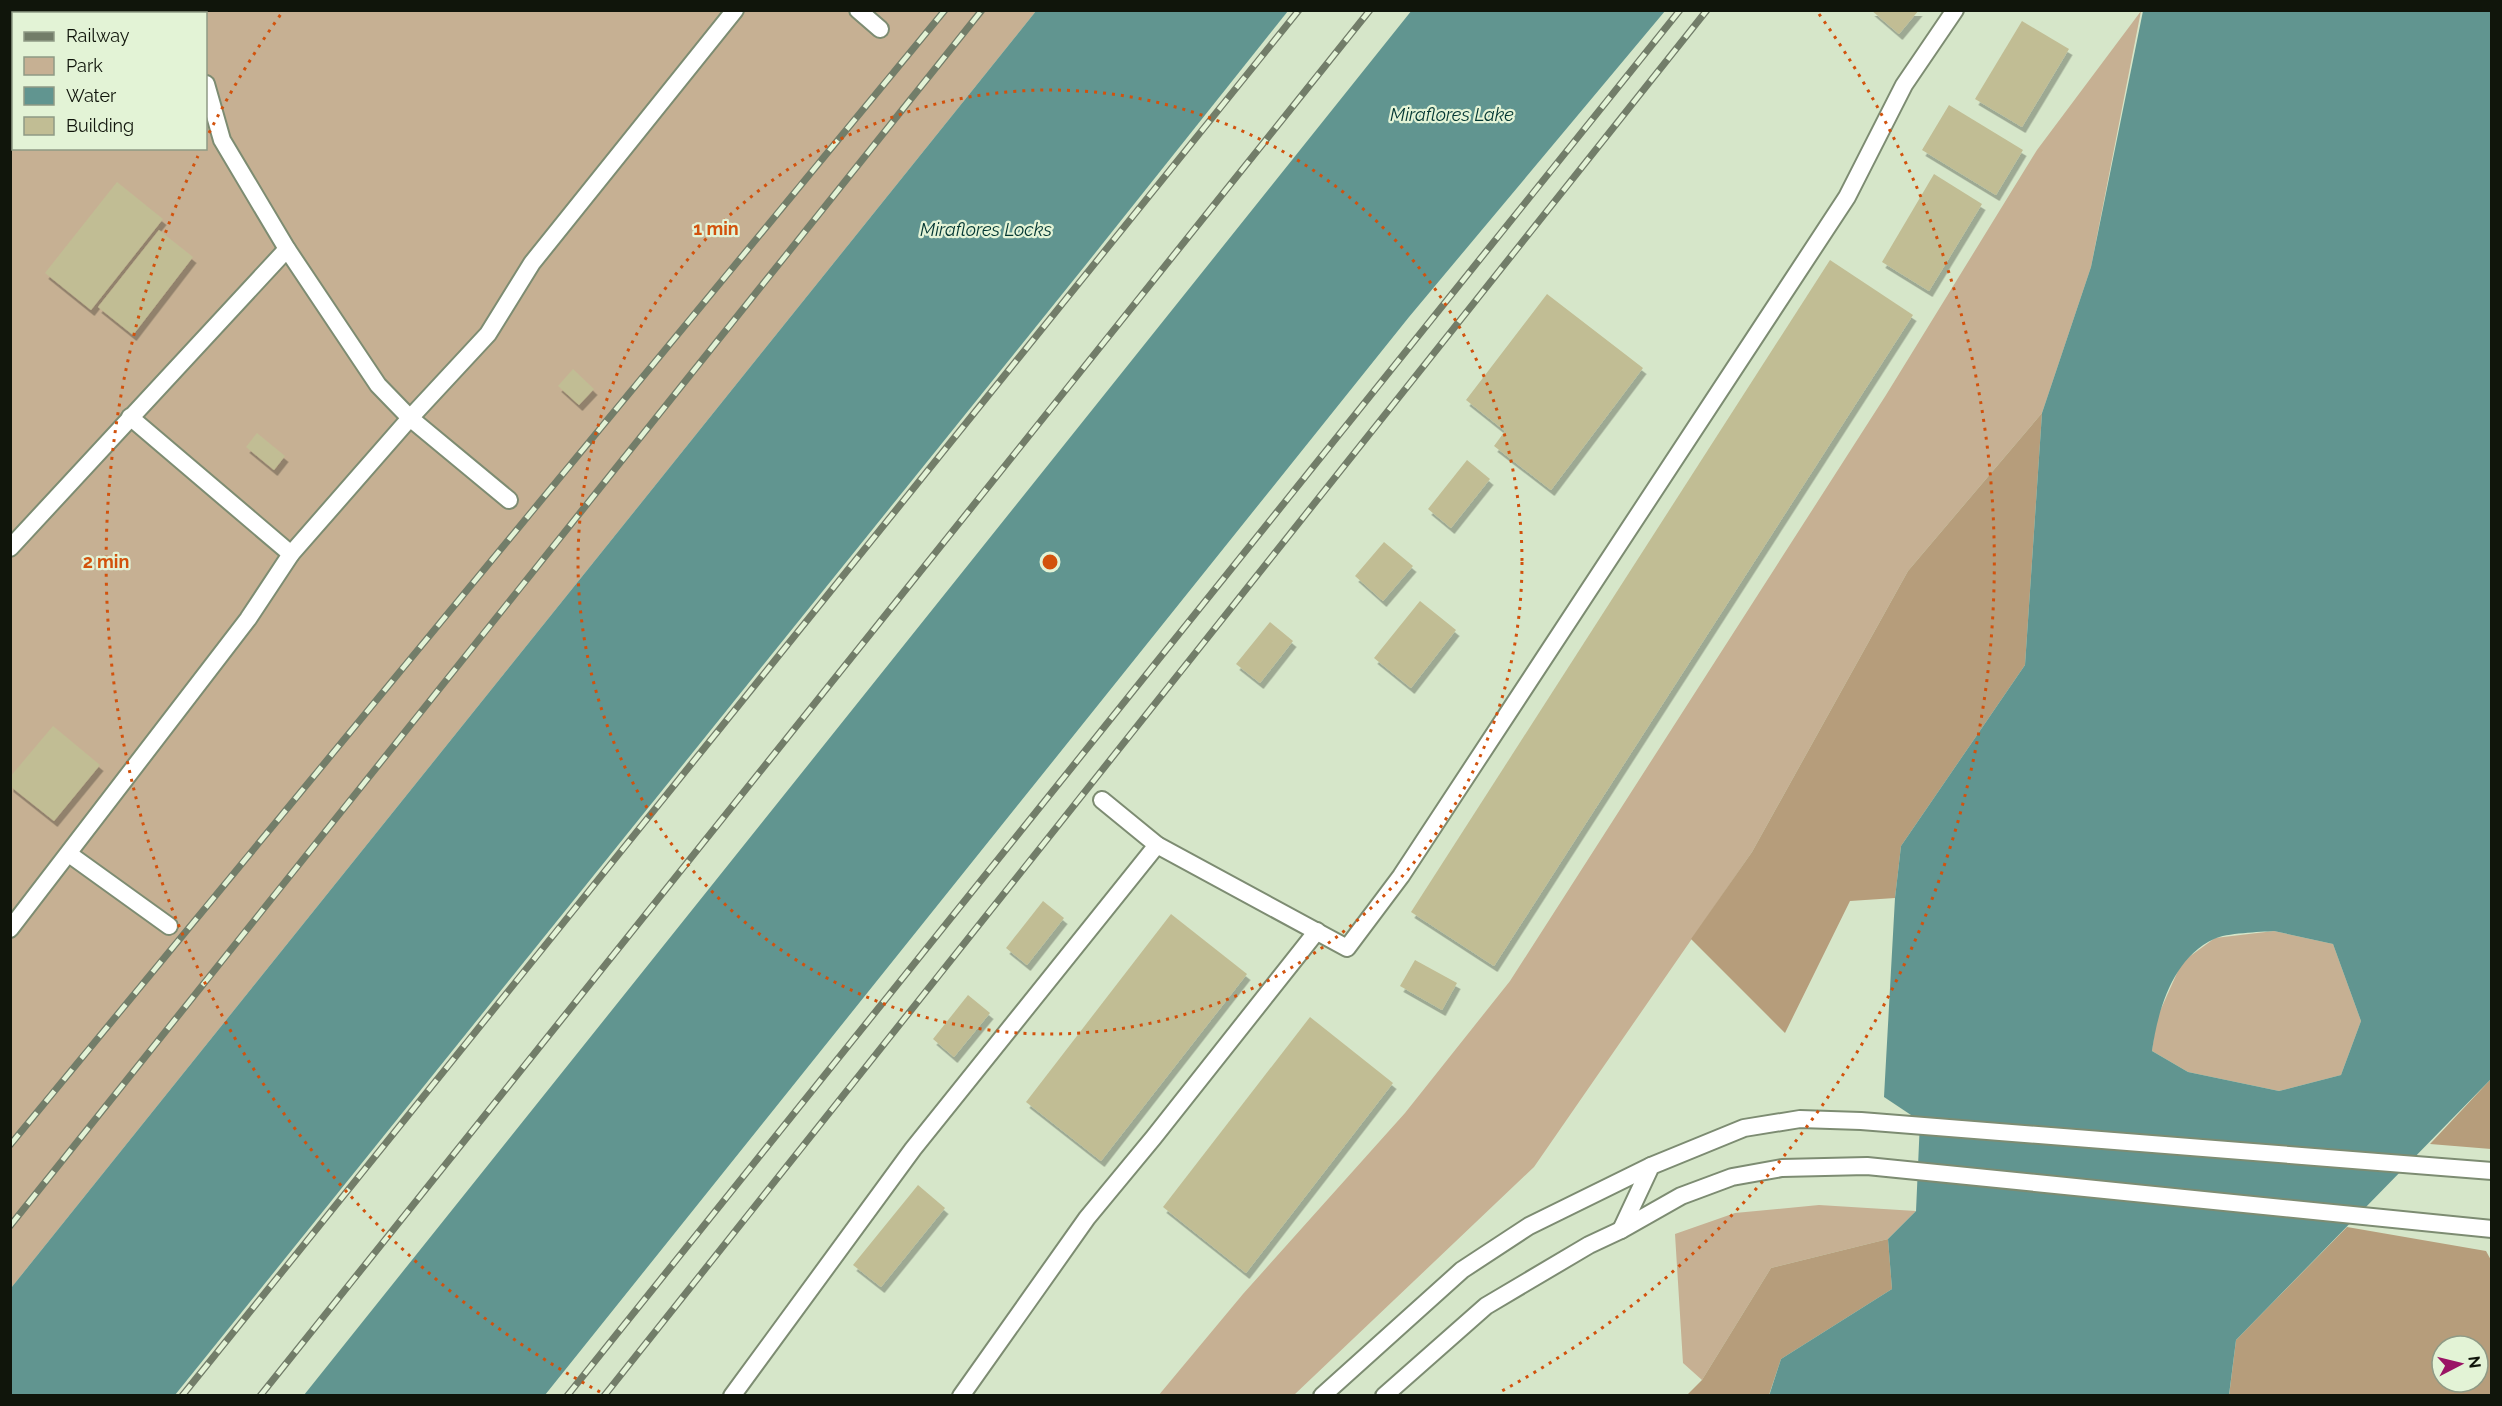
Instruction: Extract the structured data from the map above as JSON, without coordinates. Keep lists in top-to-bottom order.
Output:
{
  "water": ["Miraflores Lake", "Miraflores Locks"],
  "legend": [
    "Railway",
    "Park",
    "Water",
    "Building"
  ],
  "north": "right",
  "rings": ["1 min", "2 min"]
}
